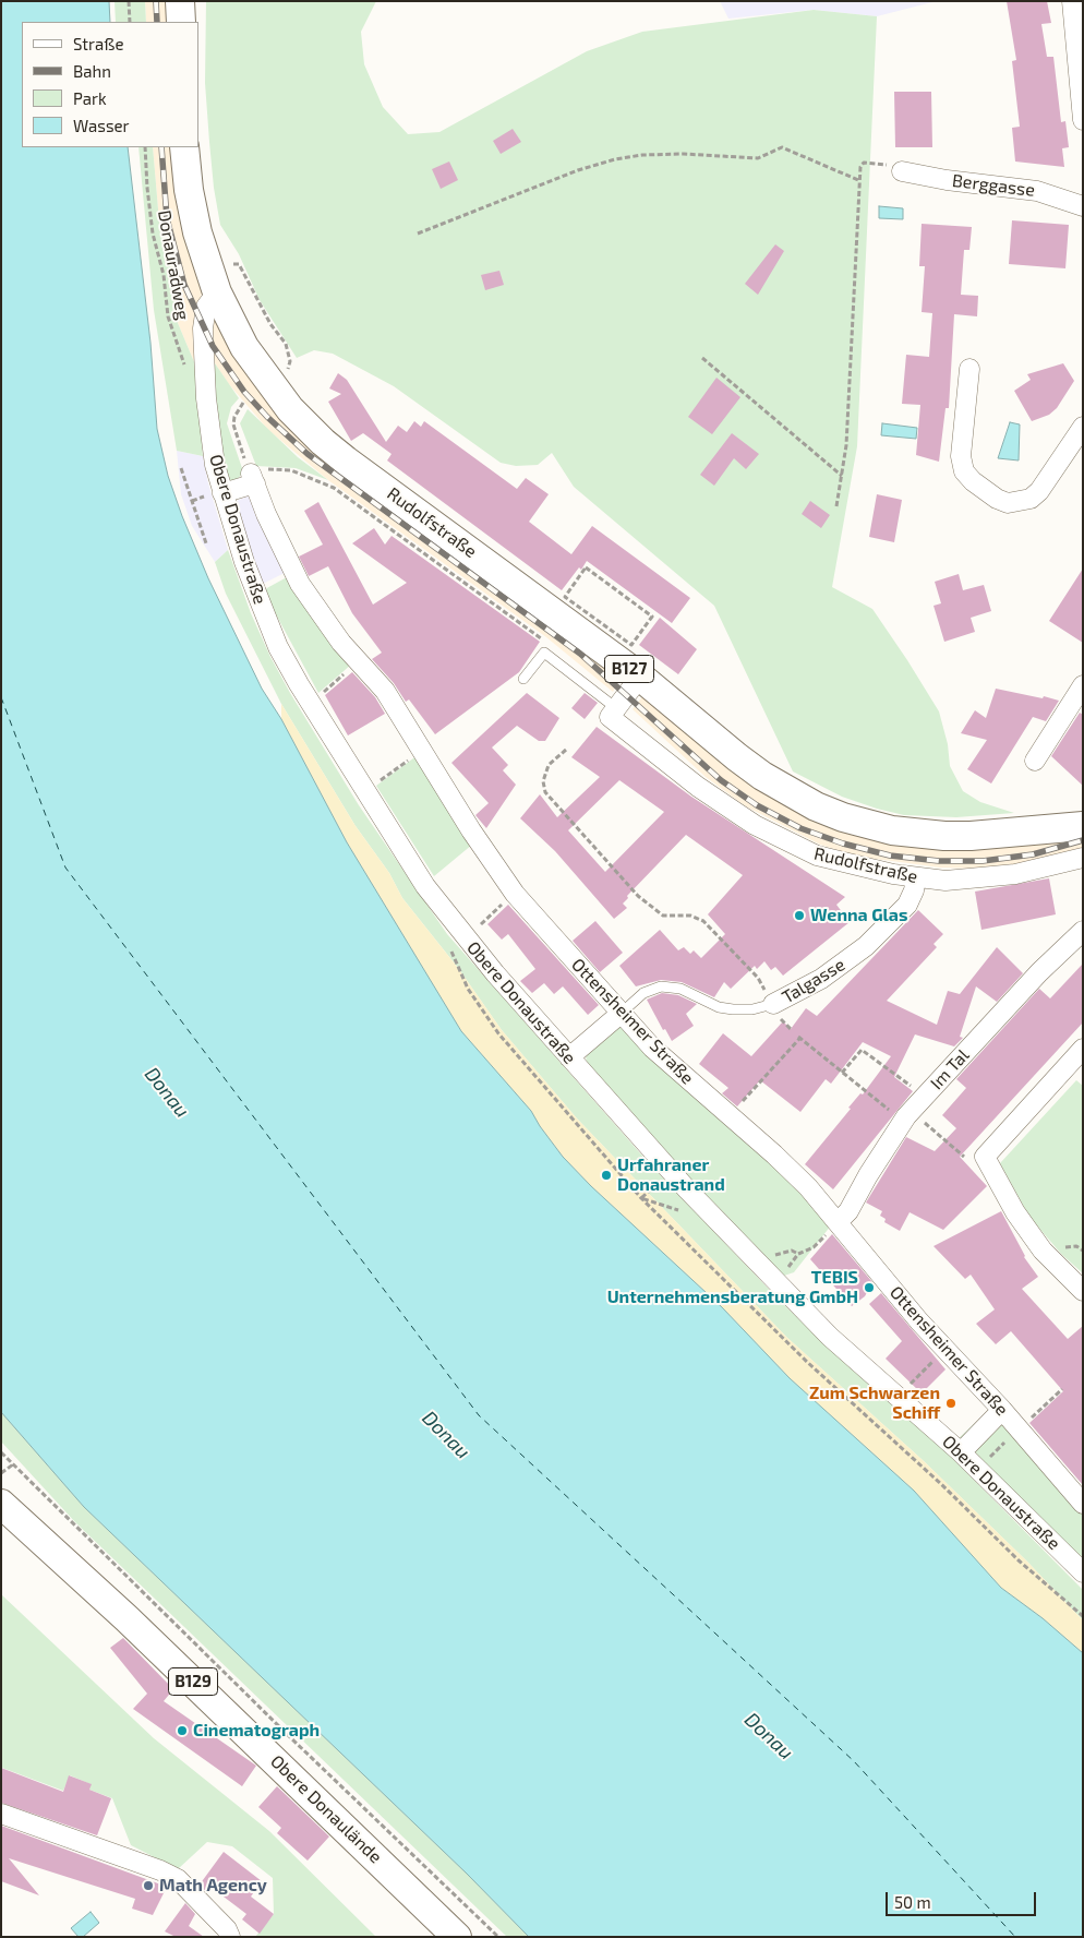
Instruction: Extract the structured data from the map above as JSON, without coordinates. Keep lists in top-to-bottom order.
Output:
{
  "streets": {
    "main road": [
      "Rudolfstraße",
      "B127",
      "B129",
      "Obere Donaulände"
    ],
    "street": [
      "Berggasse",
      "Obere Donaustraße",
      "Talgasse",
      "Ottensheimer Straße",
      "Im Tal"
    ],
    "path": ["Donauradweg"]
  },
  "crossings": [
    ["Rudolfstraße", "Obere Donaustraße"],
    ["Rudolfstraße", "B127"],
    ["Rudolfstraße", "Talgasse"],
    ["Obere Donaustraße", "B127"],
    ["Obere Donaustraße", "Talgasse"],
    ["Talgasse", "Ottensheimer Straße"],
    ["Ottensheimer Straße", "Im Tal"]
  ],
  "water": ["Donau"],
  "places": [
    "Wenna Glas",
    "Urfahraner Donaustrand",
    "TEBIS Unternehmensberatung GmbH",
    "Zum Schwarzen Schiff",
    "Cinematograph",
    "Math Agency"
  ],
  "legend": [
    "Straße",
    "Bahn",
    "Park",
    "Wasser"
  ],
  "scale_bar": "50 m"
}
